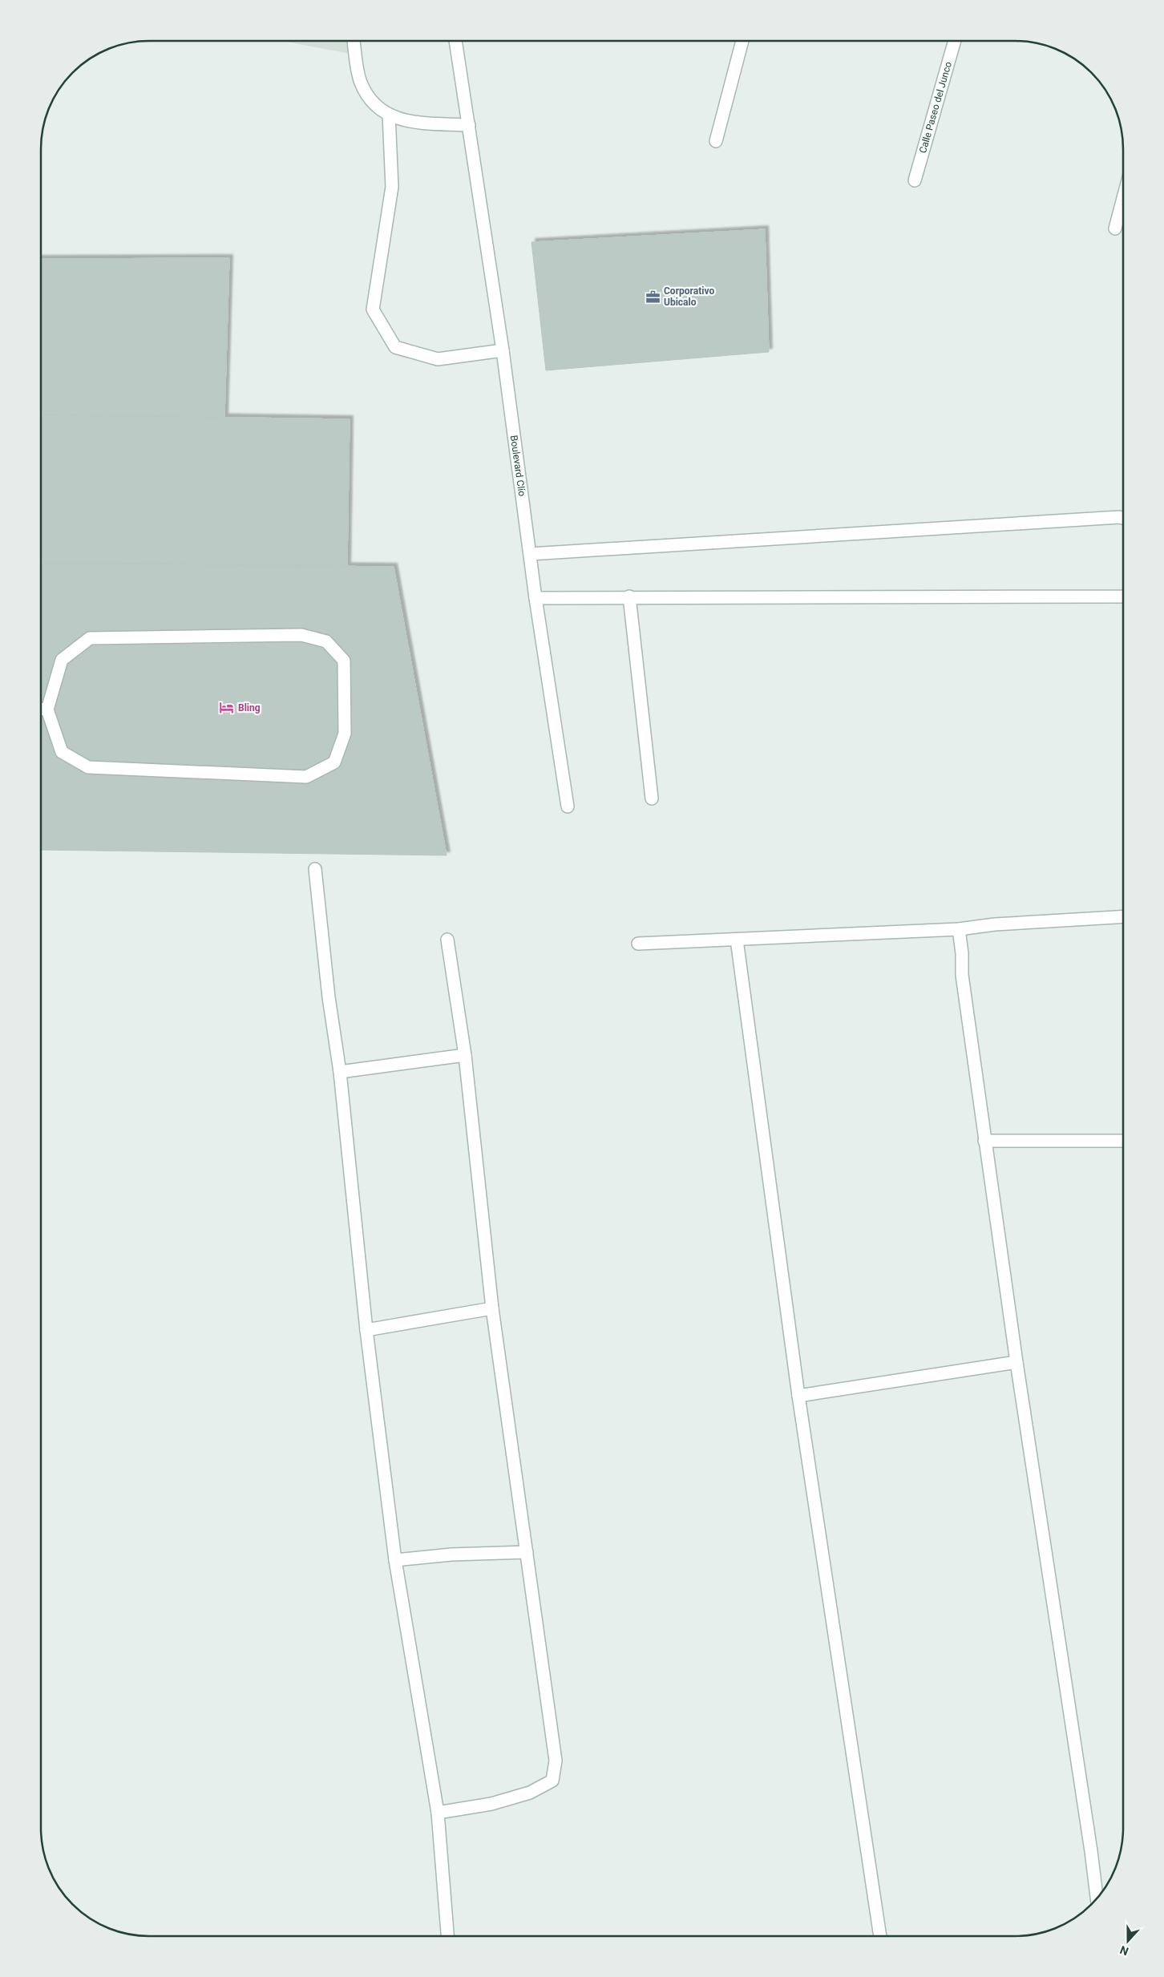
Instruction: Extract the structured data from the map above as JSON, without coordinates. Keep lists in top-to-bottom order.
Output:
{
  "streets": {
    "street": ["Calle Paseo del Junco", "Boulevard Clío"]
  },
  "places": {
    "office": ["Corporativo Ubicalo"],
    "hotel": ["Bling"]
  },
  "north": "bottom"
}
